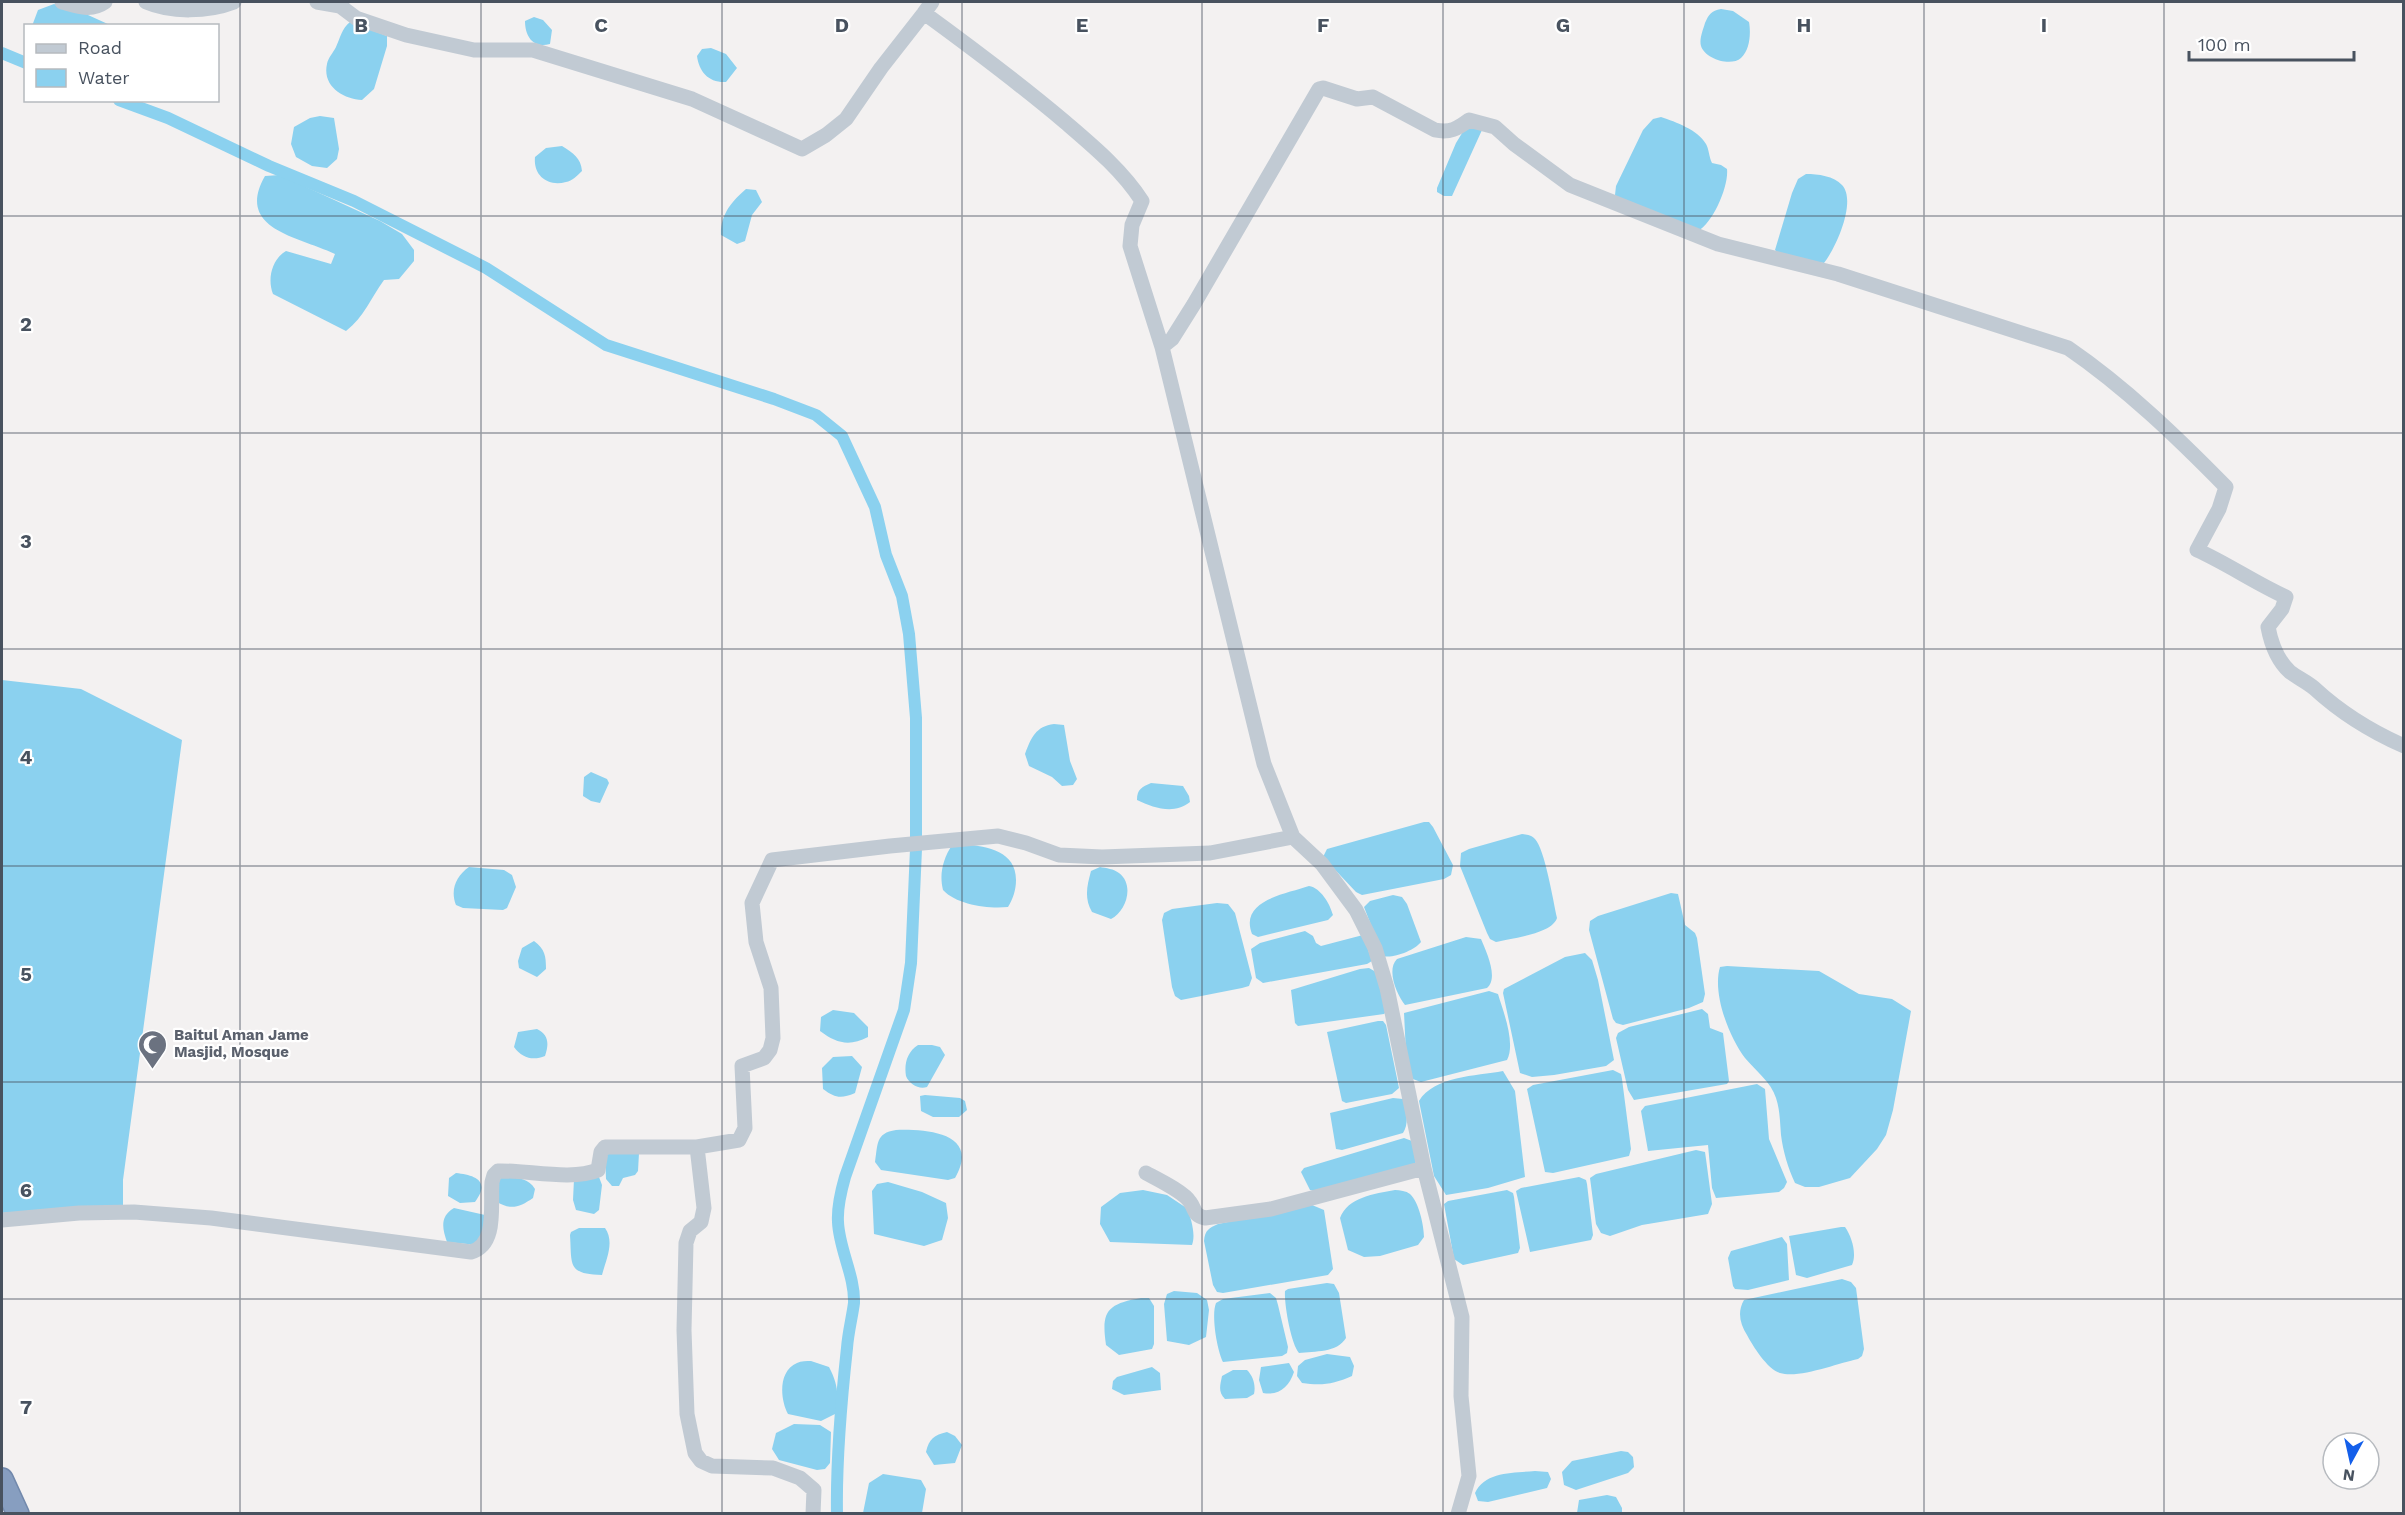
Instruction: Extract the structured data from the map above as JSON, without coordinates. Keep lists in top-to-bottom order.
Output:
{
  "places": {
    "mosque": ["Baitul Aman Jame Masjid, Mosque"]
  },
  "legend": ["Road", "Water"],
  "scale_bar": "100 m",
  "north": "bottom",
  "grid": {
    "columns": [
      "B",
      "C",
      "D",
      "E",
      "F",
      "G",
      "H",
      "I"
    ],
    "rows": [
      "2",
      "3",
      "4",
      "5",
      "6",
      "7"
    ]
  }
}
